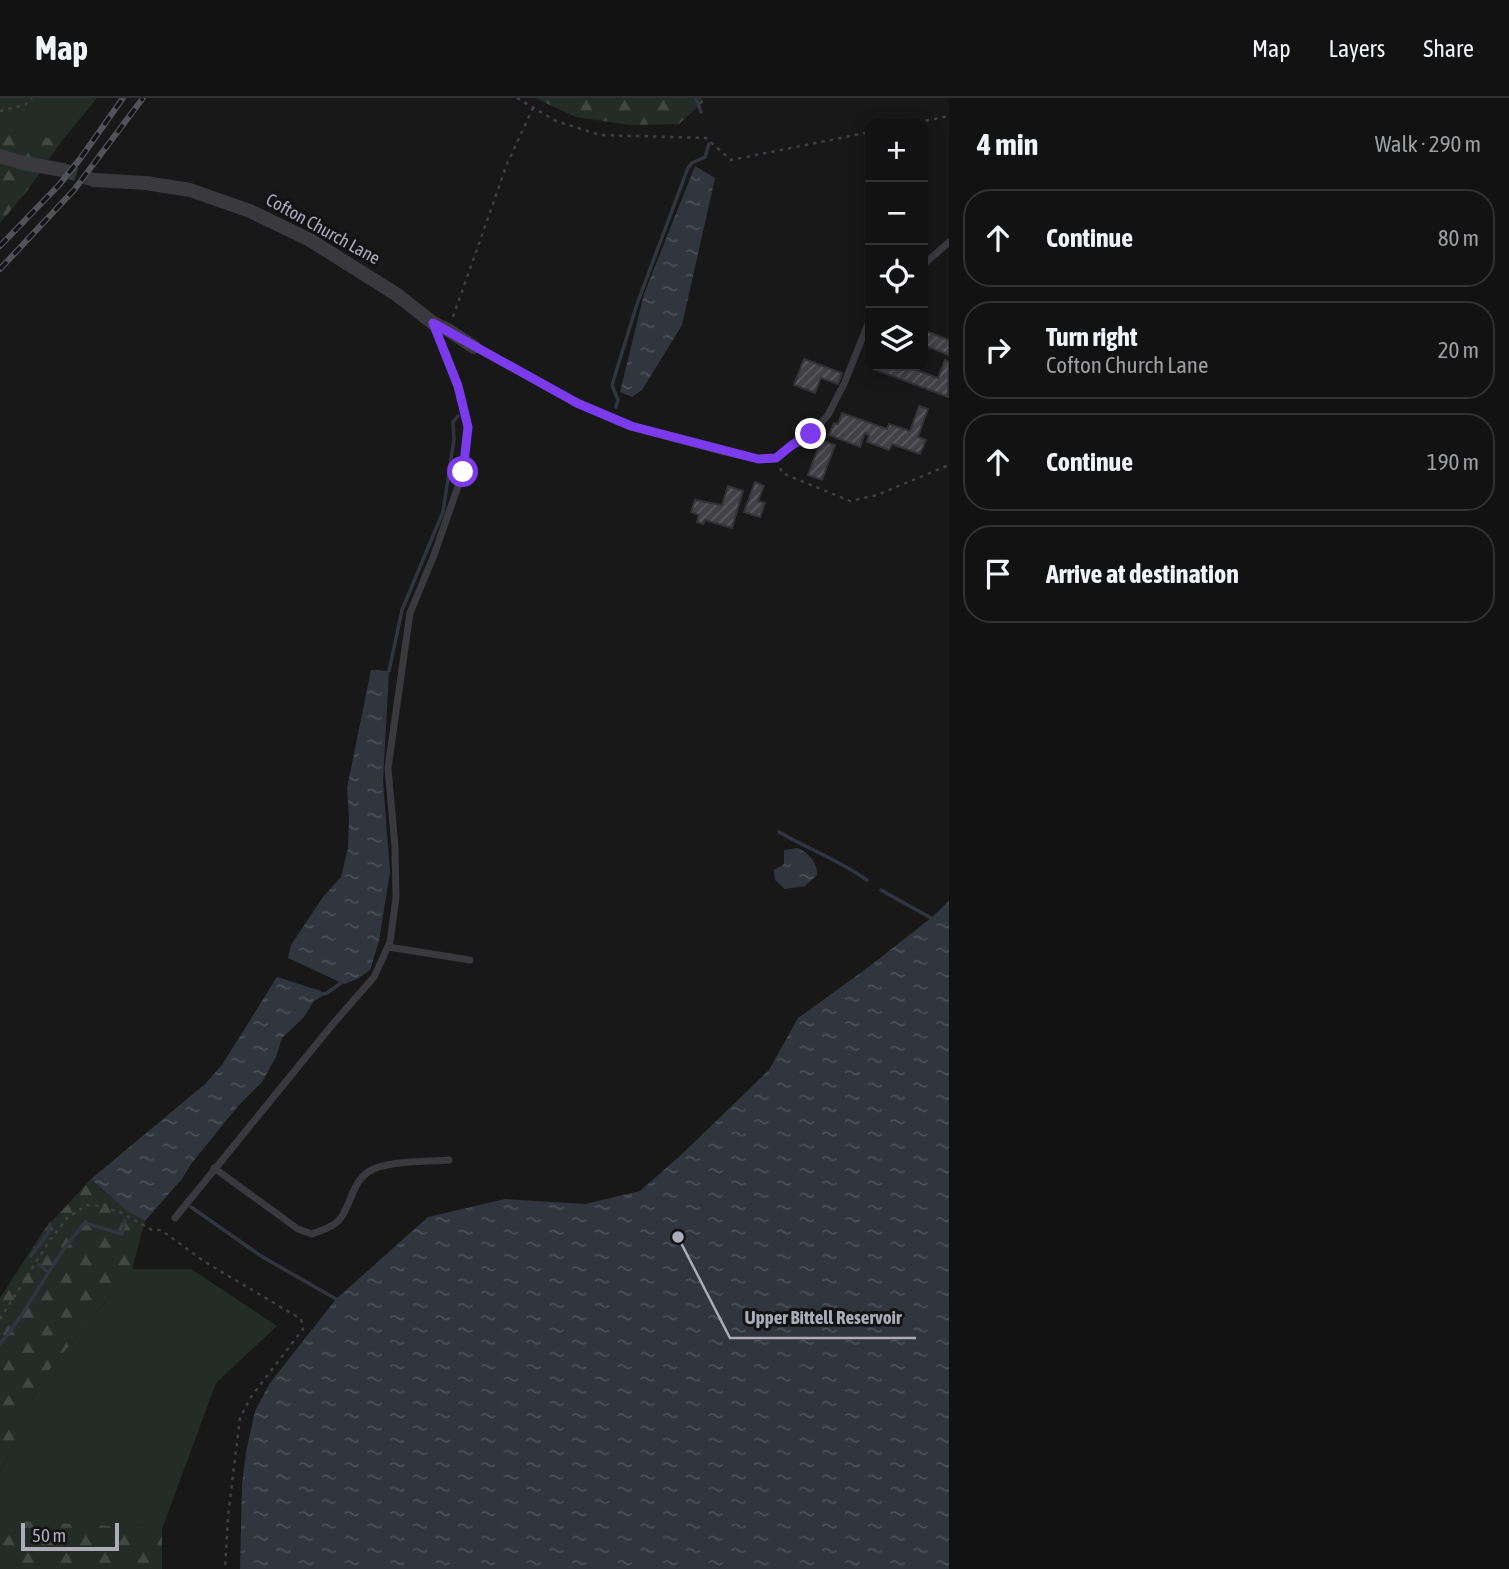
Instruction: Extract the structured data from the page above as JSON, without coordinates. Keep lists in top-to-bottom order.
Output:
{
  "streets": {
    "street": ["Cofton Church Lane"]
  },
  "places": ["Upper Bittell Reservoir"],
  "scale_bar": "50 m",
  "page": {
    "header": "Map",
    "nav": ["Map", "Layers", "Share"],
    "heading": ["4 min", "Walk · 290 m"],
    "map_buttons": ["+", "−"],
    "list": [
      ["Continue", "80 m"],
      ["Turn right", "Cofton Church Lane", "20 m"],
      ["Continue", "190 m"],
      "Arrive at destination"
    ],
    "scale": "50 m"
  }
}
